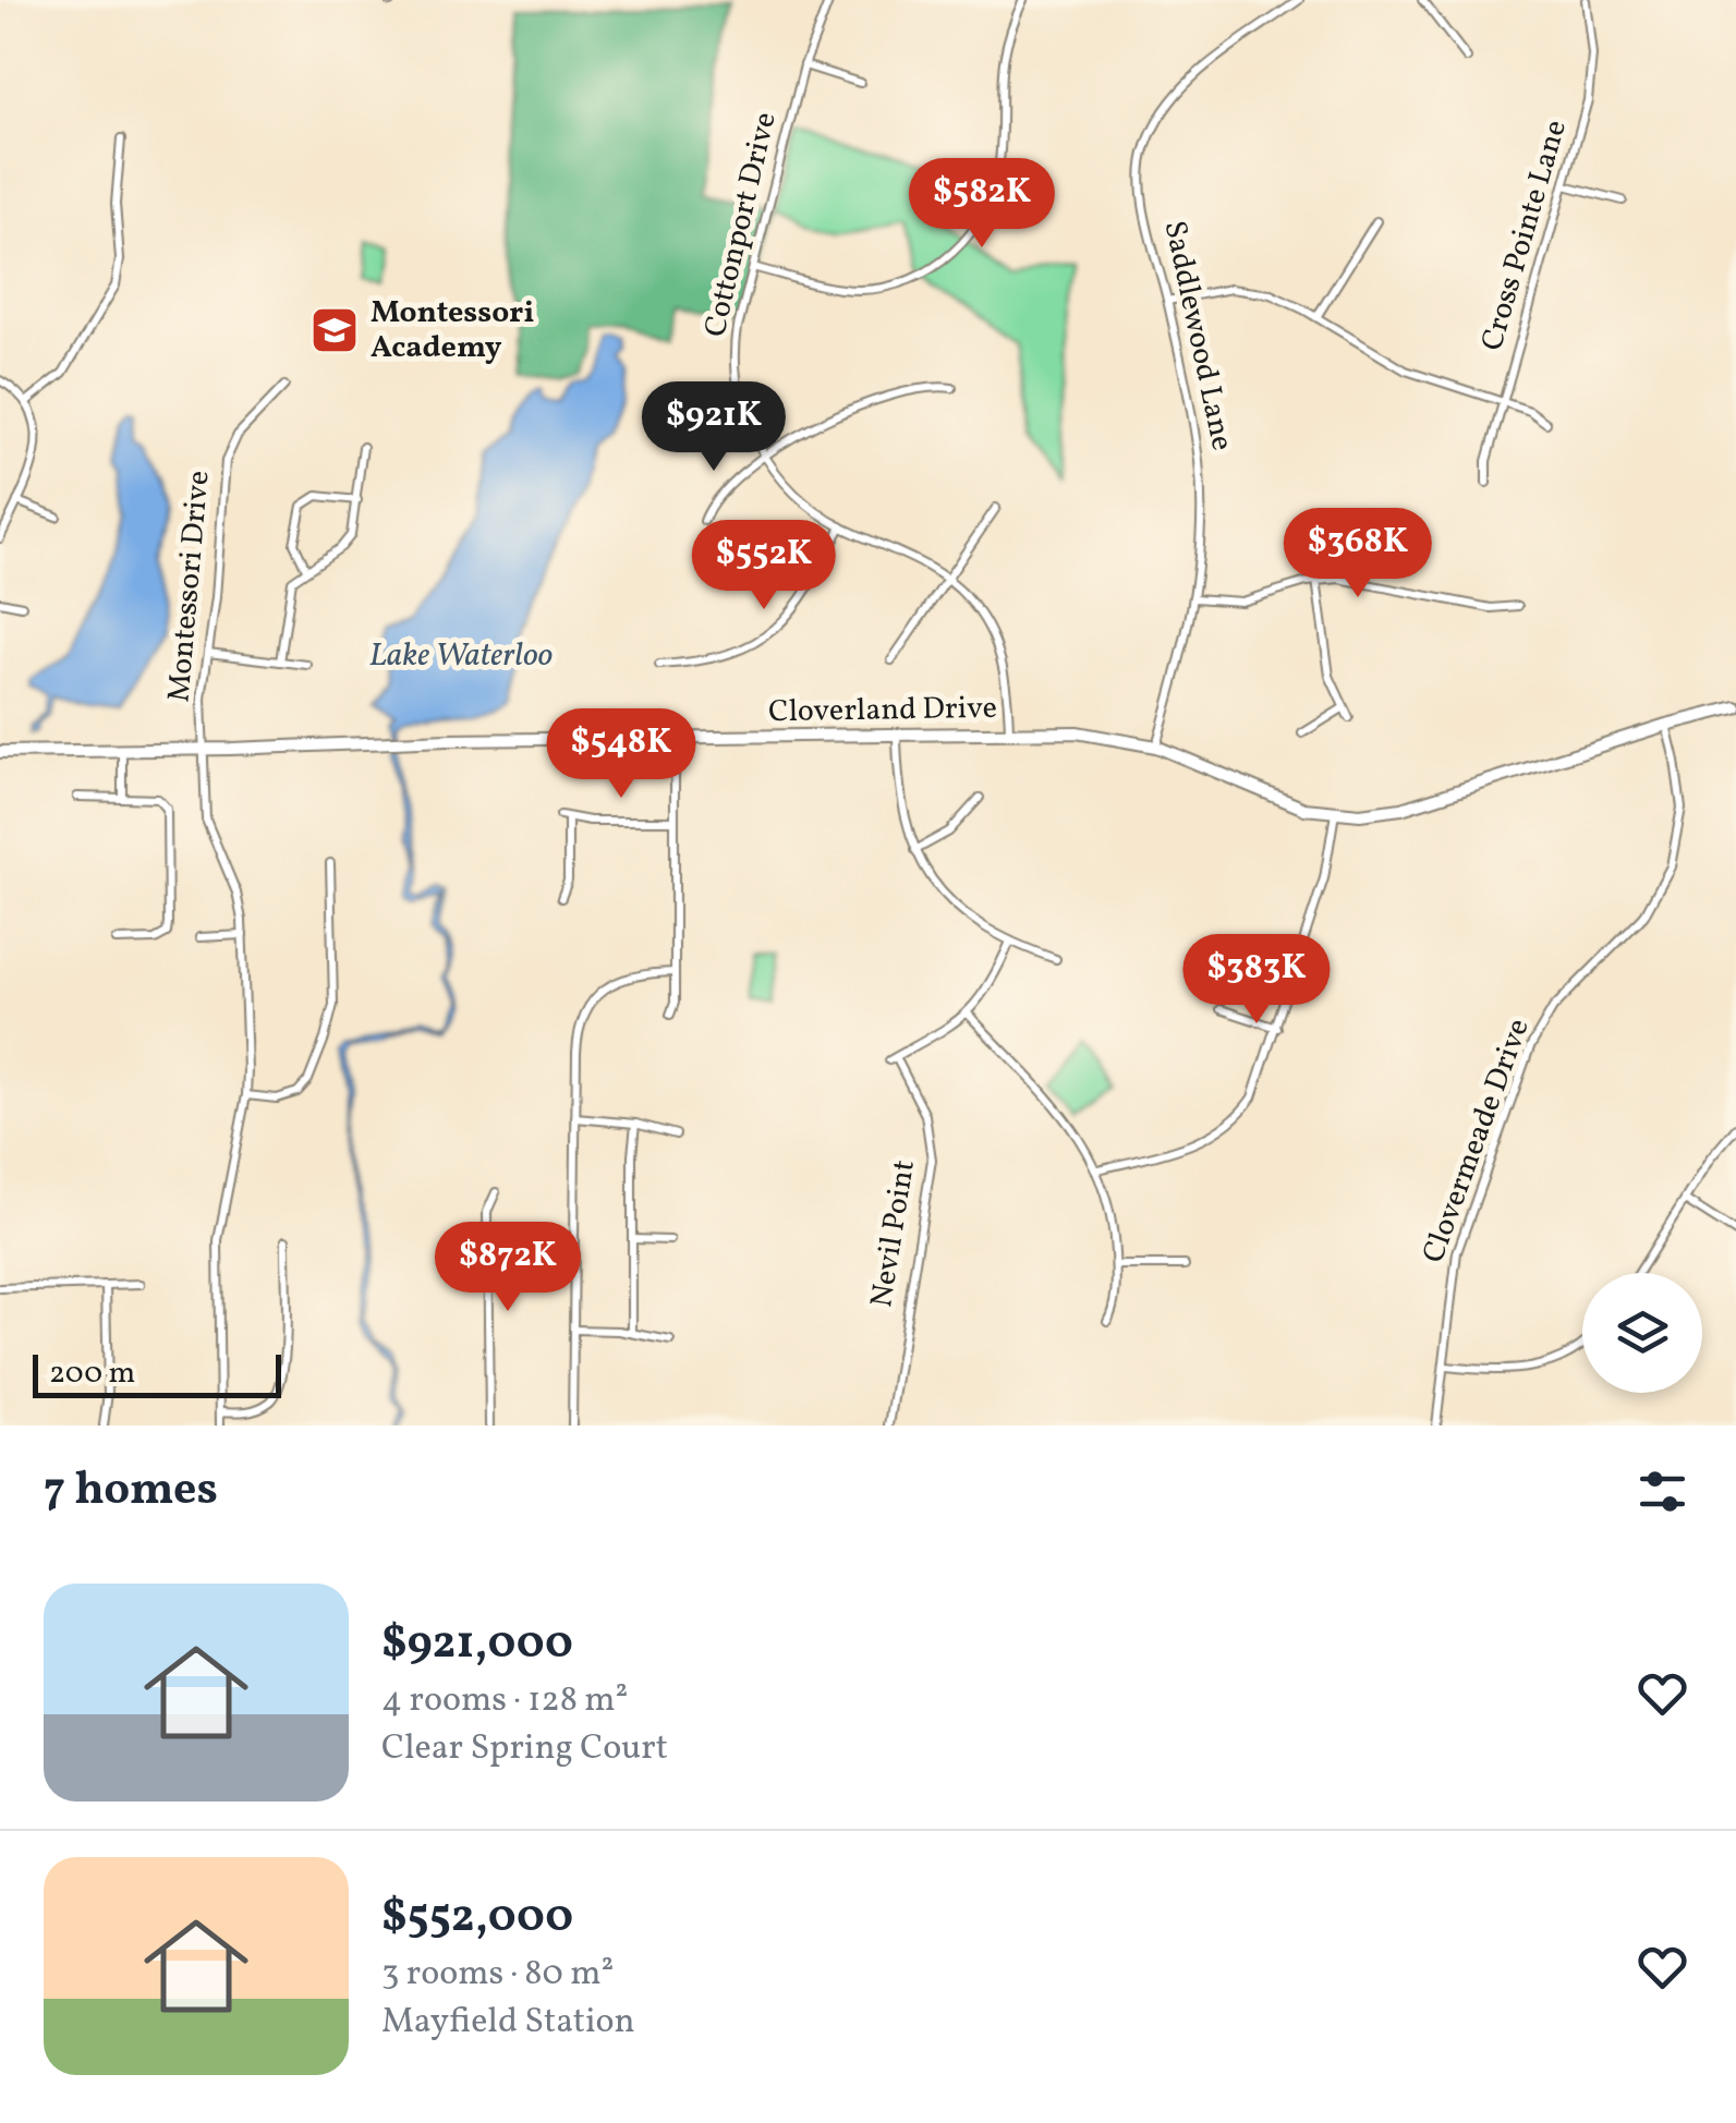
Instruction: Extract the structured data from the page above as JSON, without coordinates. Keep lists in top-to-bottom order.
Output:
{
  "streets": {
    "main road": ["Cloverland Drive"],
    "street": [
      "Cottonport Drive",
      "Cross Pointe Lane",
      "Saddlewood Lane",
      "Montessori Drive",
      "Clovermeade Drive",
      "Nevil Point"
    ]
  },
  "crossings": [
    ["Cottonport Drive", "Cloverland Drive"],
    ["Saddlewood Lane", "Cloverland Drive"],
    ["Montessori Drive", "Cloverland Drive"],
    ["Cloverland Drive", "Clovermeade Drive"]
  ],
  "water": ["Lake Waterloo"],
  "places": {
    "school or university": ["Montessori Academy"]
  },
  "scale_bar": "200 m",
  "page": {
    "price": [
      "$582K",
      "$921K",
      "$368K",
      "$552K",
      "$548K",
      "$383K",
      "$872K"
    ],
    "scale": "200 m",
    "heading": "7 homes",
    "list": [
      {
        "name": "$921,000",
        "note": "4 rooms · 128 m² · Clear Spring Court"
      },
      {
        "name": "$552,000",
        "note": "3 rooms · 80 m² · Mayfield Station"
      }
    ]
  }
}
